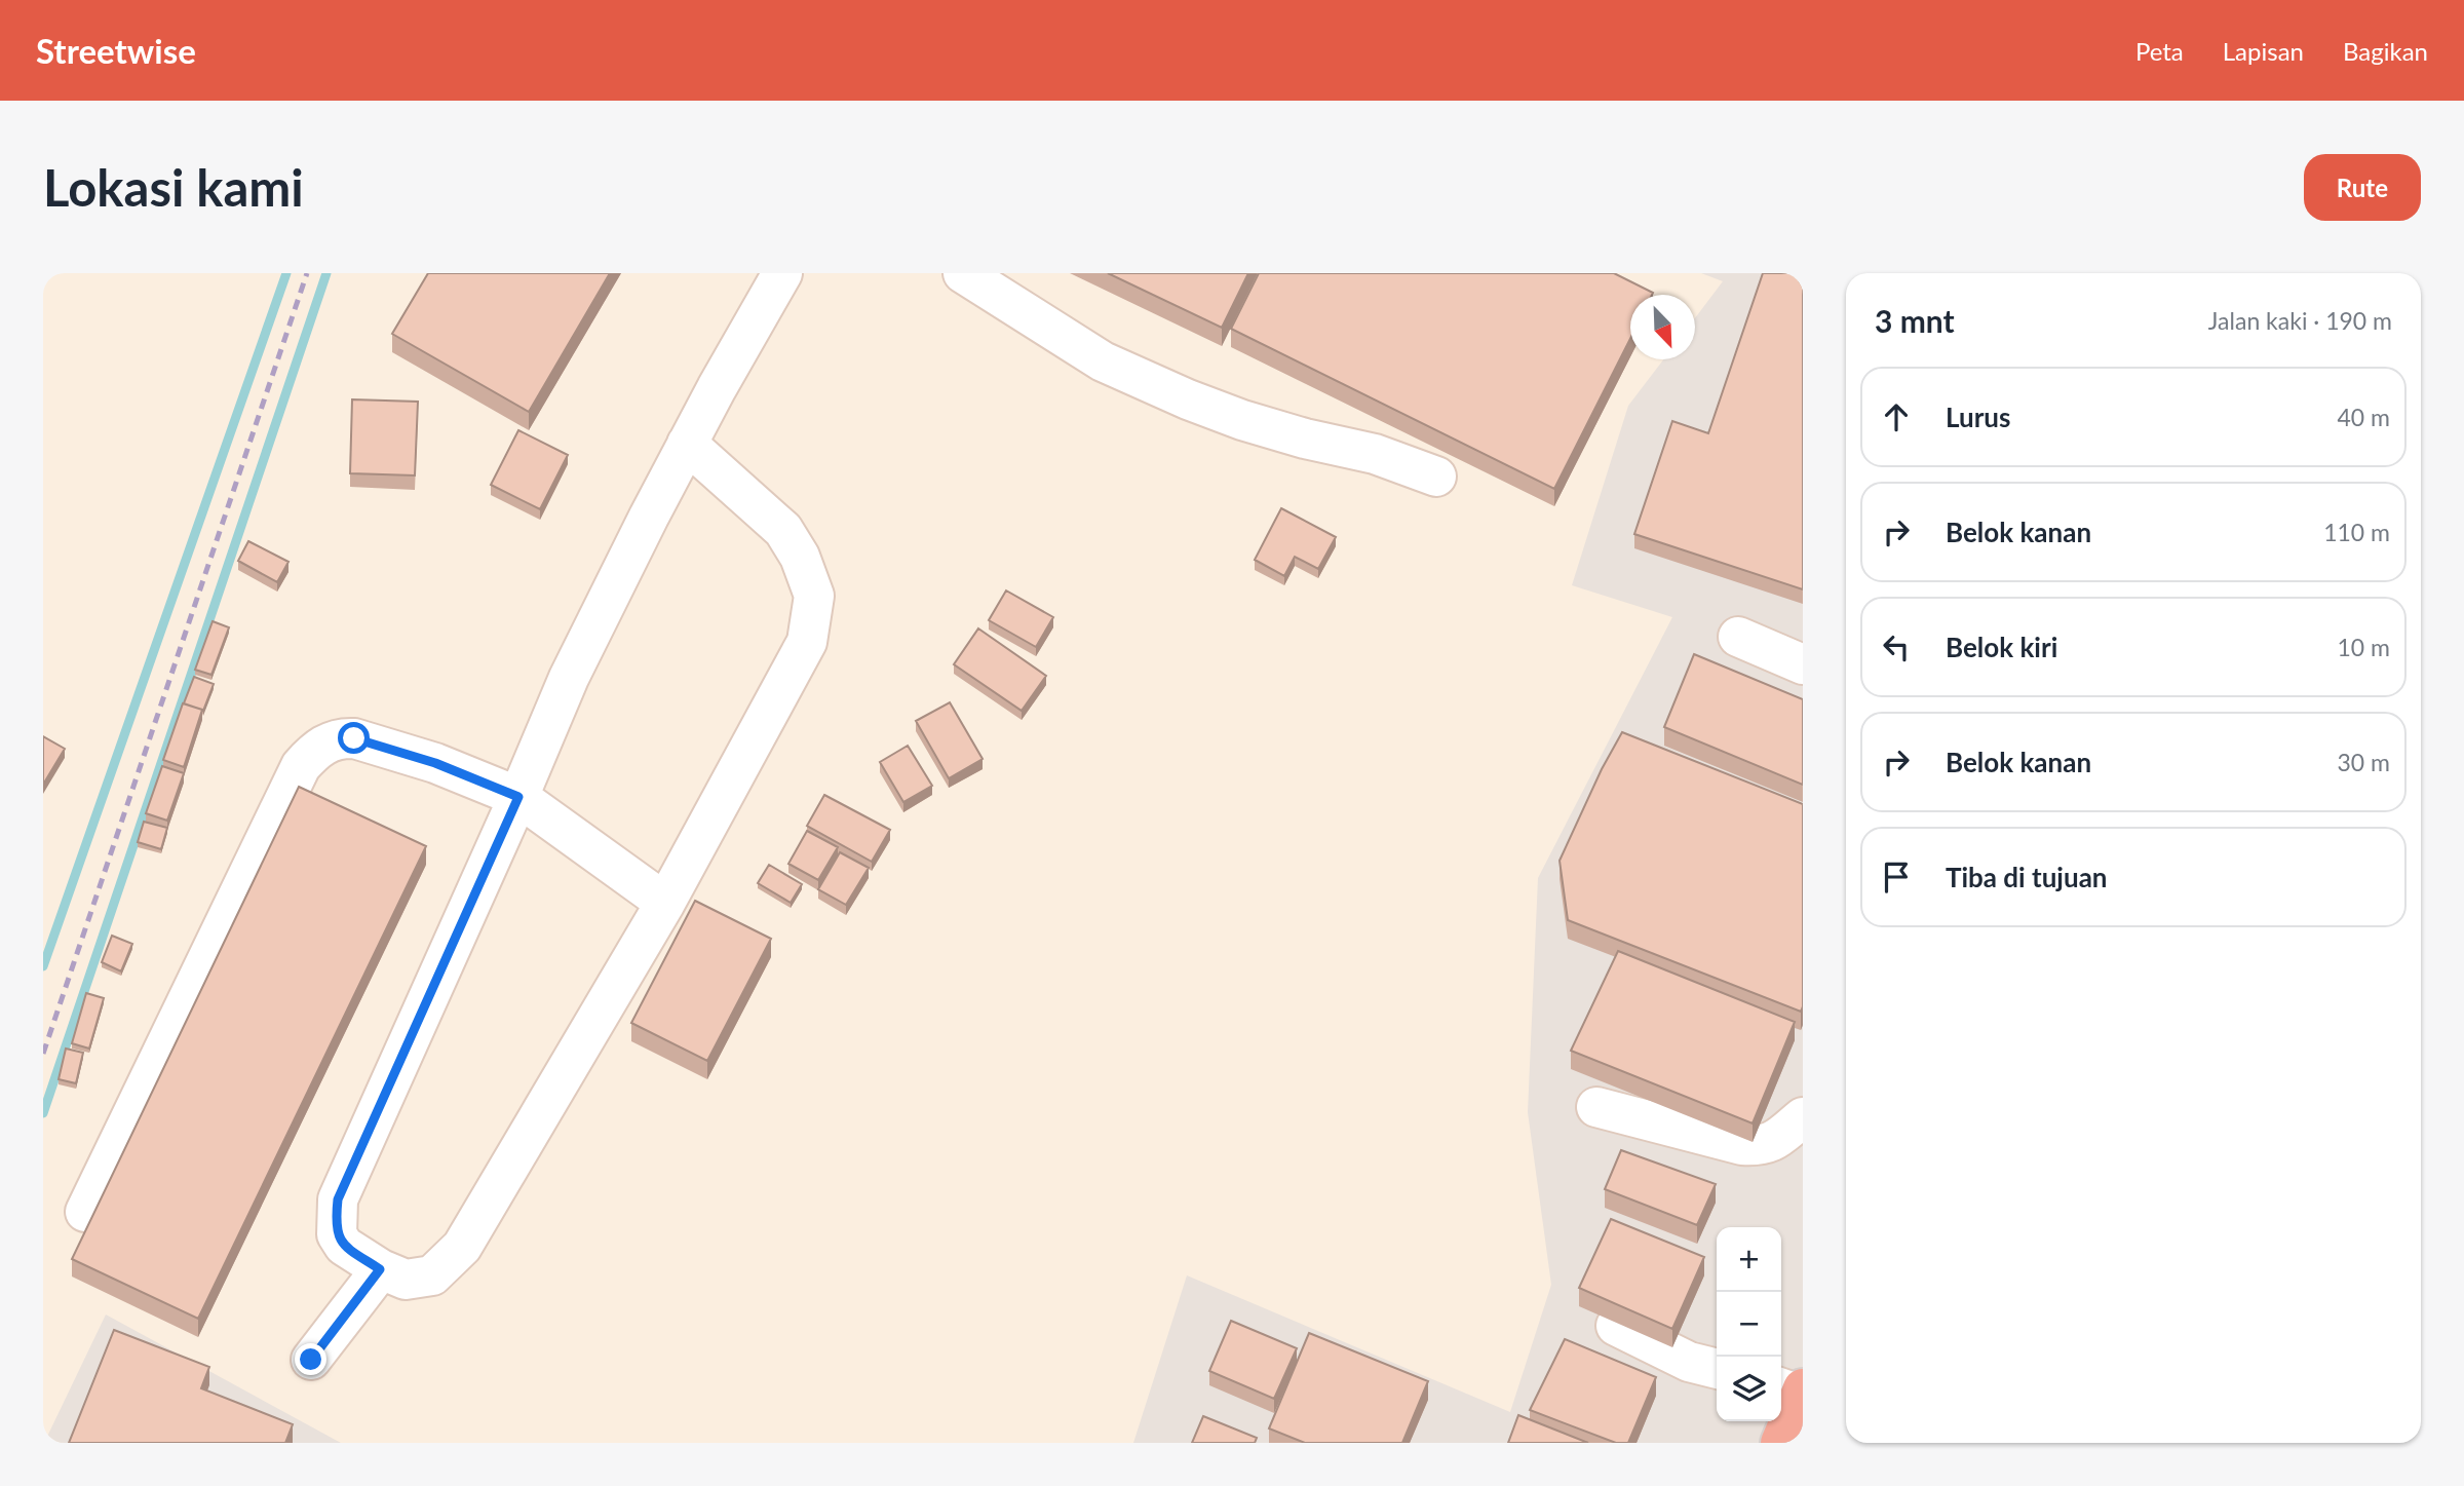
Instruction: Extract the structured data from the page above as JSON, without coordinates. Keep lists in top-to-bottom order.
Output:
{
  "north": "bottom right",
  "page": {
    "header": "Streetwise",
    "nav": ["Peta", "Lapisan", "Bagikan"],
    "buttons": "Rute",
    "title": "Lokasi kami",
    "heading": ["3 mnt", "Jalan kaki · 190 m"],
    "list": [
      ["Lurus", "40 m"],
      ["Belok kanan", "110 m"],
      ["Belok kiri", "10 m"],
      ["Belok kanan", "30 m"],
      "Tiba di tujuan"
    ],
    "map_buttons": ["+", "−"]
  }
}
